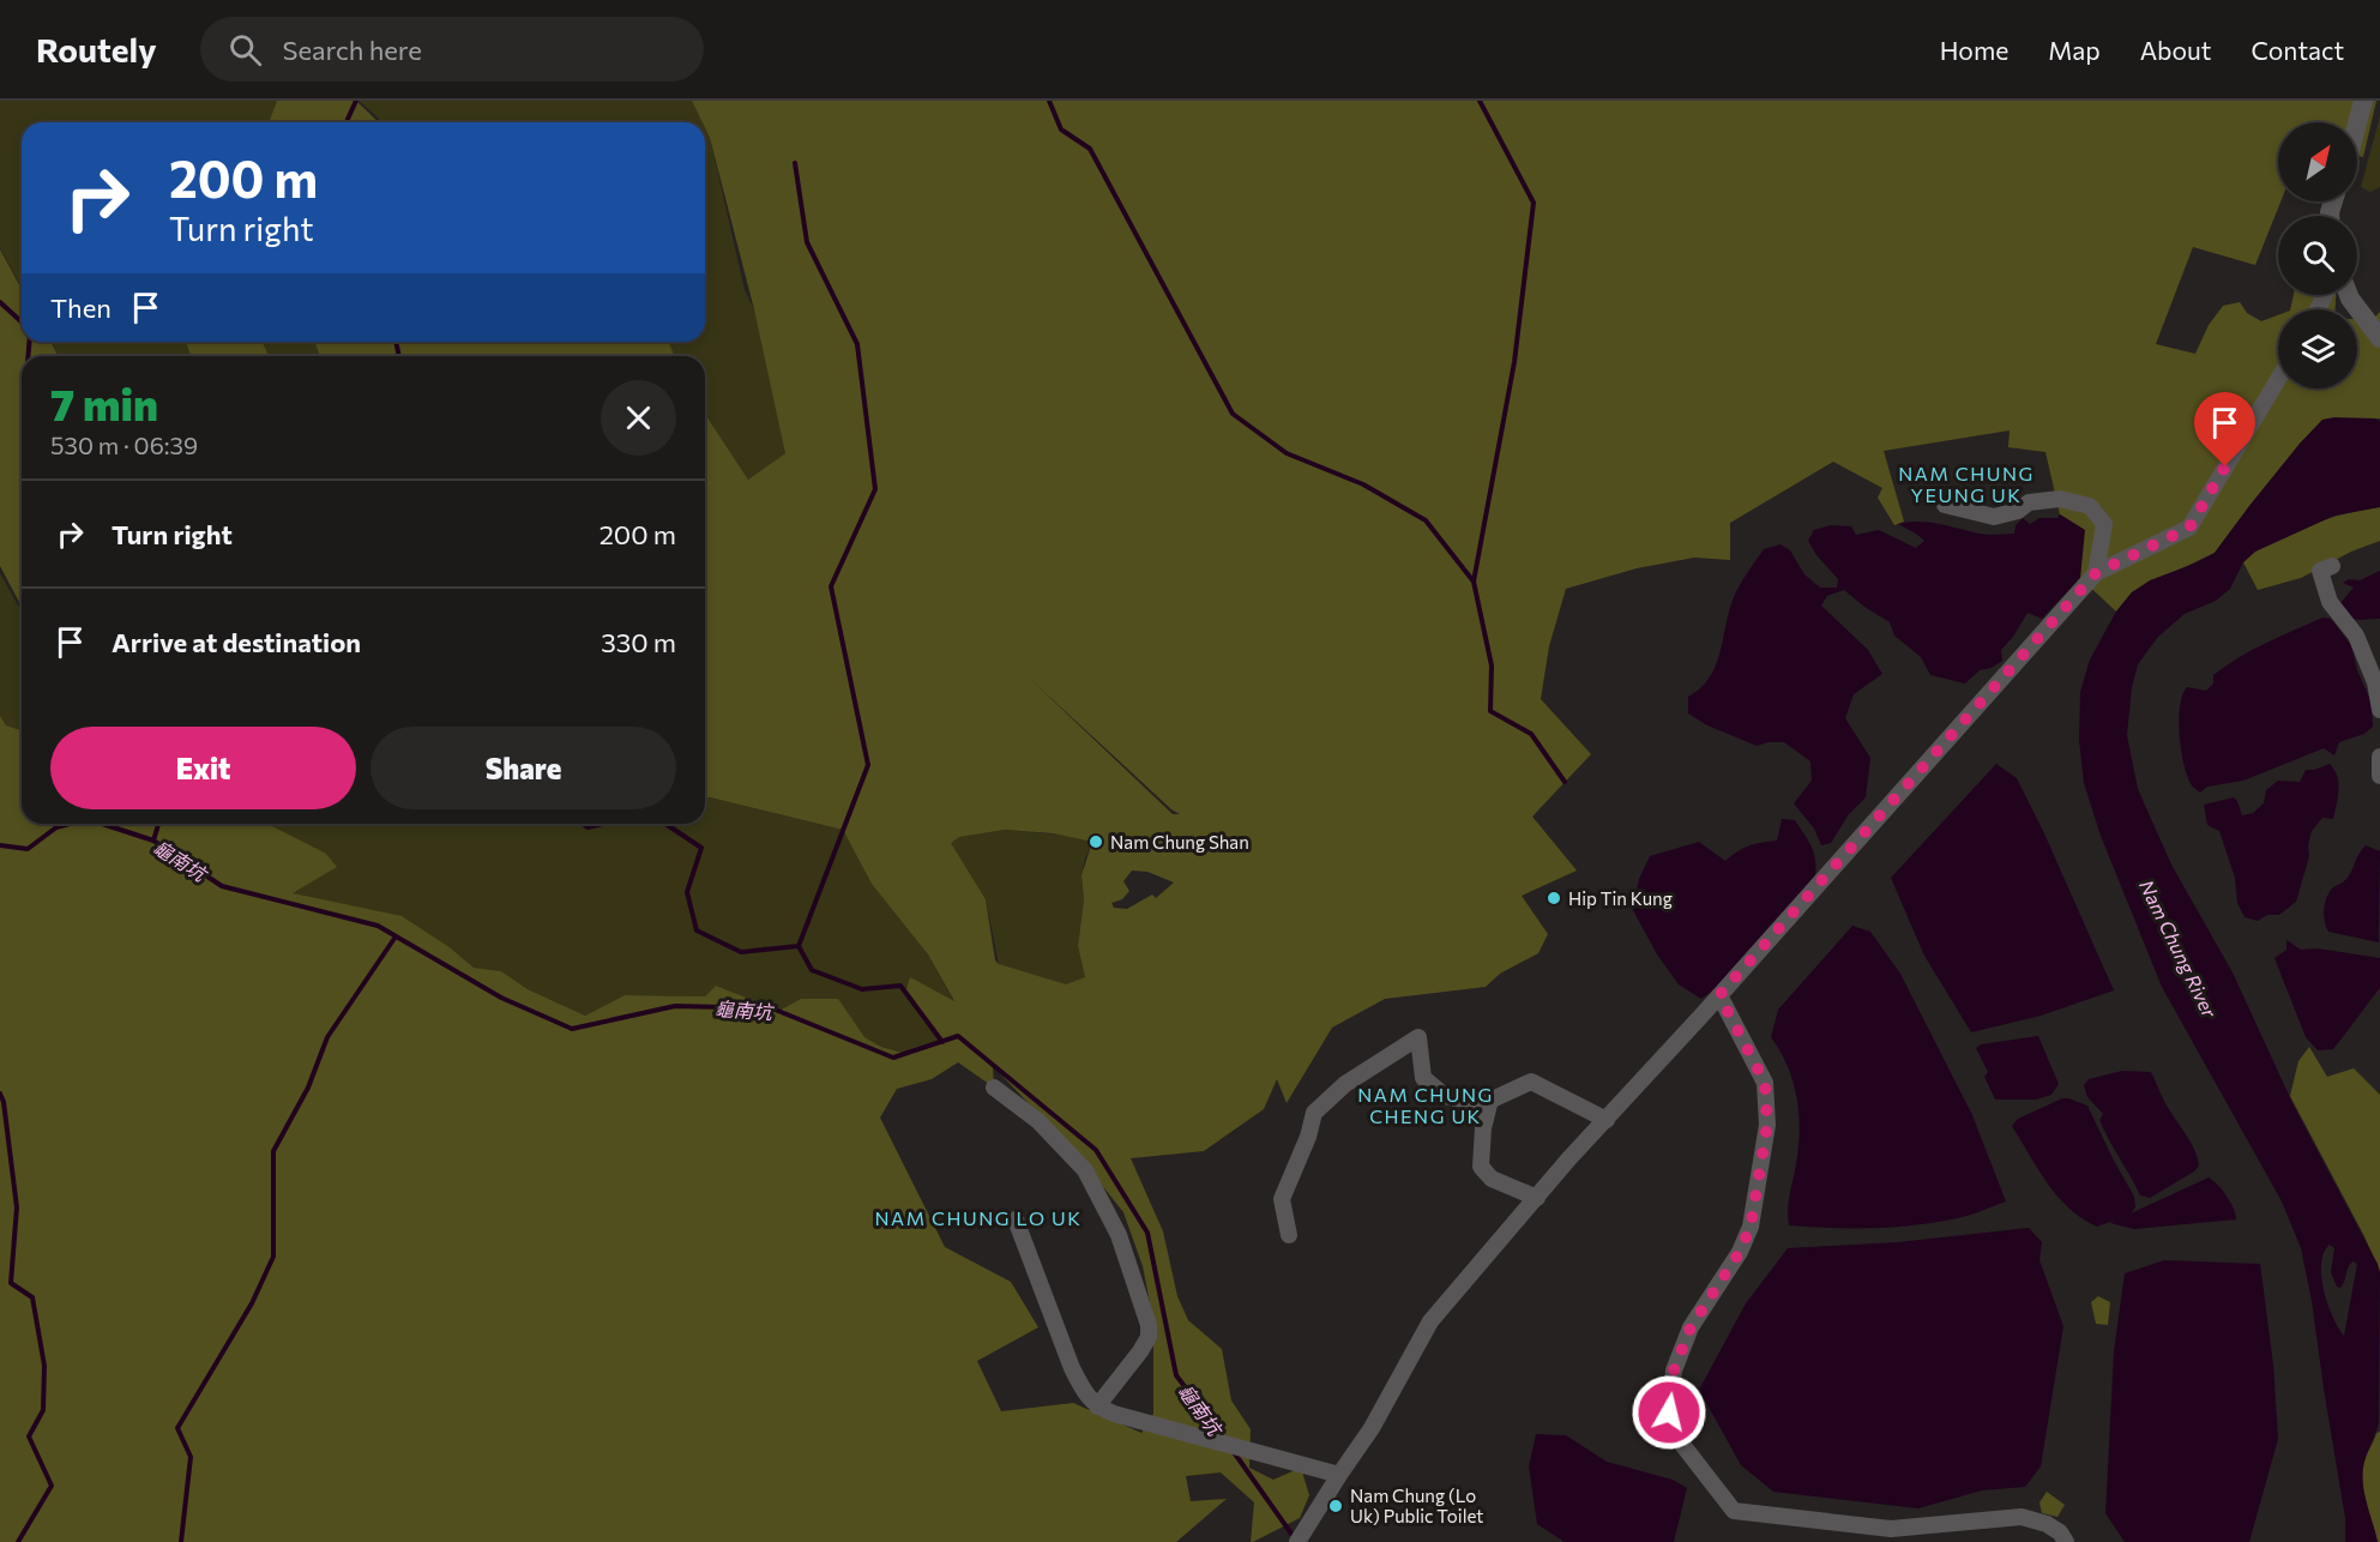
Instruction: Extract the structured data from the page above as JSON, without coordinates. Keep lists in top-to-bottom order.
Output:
{
  "districts": ["NAM CHUNG YEUNG UK", "NAM CHUNG CHENG UK", "NAM CHUNG LO UK"],
  "water": ["龜南坑", "Nam Chung River"],
  "places": ["Nam Chung Shan", "Hip Tin Kung", "Nam Chung (Lo Uk) Public Toilet"],
  "north": "top right",
  "page": {
    "header": "Routely",
    "search": "Search here",
    "nav": [
      "Home",
      "Map",
      "About",
      "Contact"
    ],
    "turn": ["200 m", "Turn right"],
    "then": "Then",
    "heading": ["7 min", "530 m · 06:39"],
    "list": [
      {
        "name": "Turn right",
        "value": "200 m"
      },
      {
        "name": "Arrive at destination",
        "value": "330 m"
      }
    ],
    "buttons": ["Exit", "Share"]
  }
}
